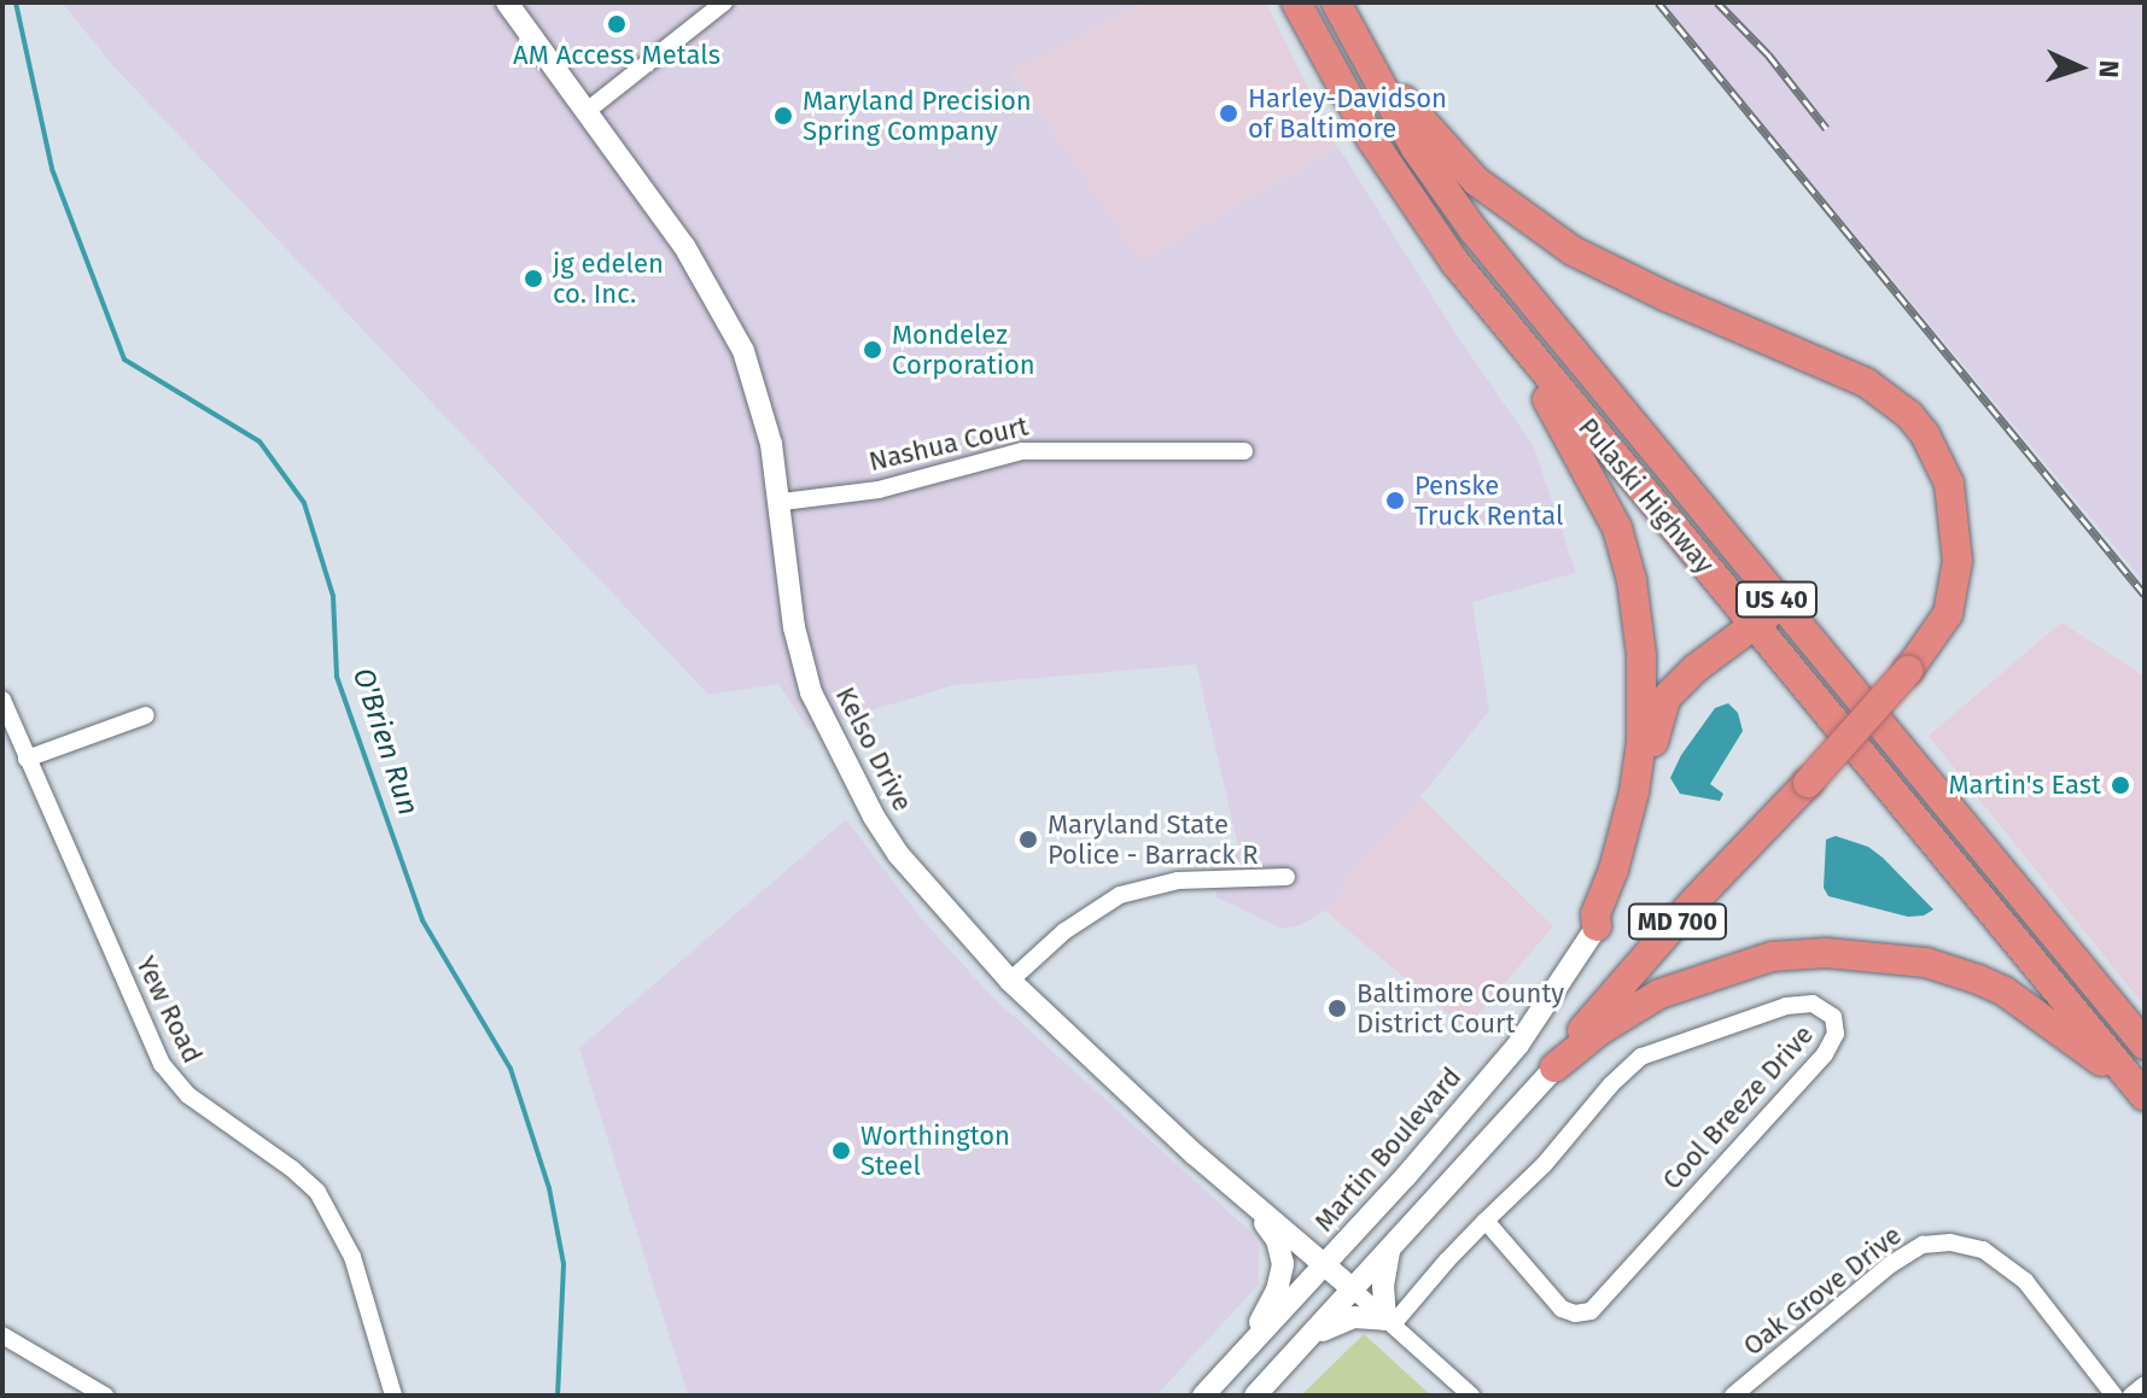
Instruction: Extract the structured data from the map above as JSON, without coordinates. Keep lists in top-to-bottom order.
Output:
{
  "streets": {
    "highway": ["Pulaski Highway", "US 40", "MD 700"],
    "street": [
      "Nashua Court",
      "Kelso Drive",
      "Yew Road",
      "Cool Breeze Drive",
      "Martin Boulevard",
      "Oak Grove Drive"
    ]
  },
  "crossings": [
    ["Nashua Court", "Kelso Drive"],
    ["Pulaski Highway", "MD 700"],
    ["Kelso Drive", "MD 700"],
    ["Kelso Drive", "Martin Boulevard"],
    ["MD 700", "Martin Boulevard"]
  ],
  "water": ["O'Brien Run"],
  "places": [
    "AM Access Metals",
    "Harley-Davidson of Baltimore",
    "Maryland Precision Spring Company",
    "jg edelen co. Inc.",
    "Mondelez Corporation",
    "Penske Truck Rental",
    "Martin's East",
    "Maryland State Police - Barrack R",
    "Baltimore County District Court",
    "Worthington Steel"
  ],
  "north": "right"
}
